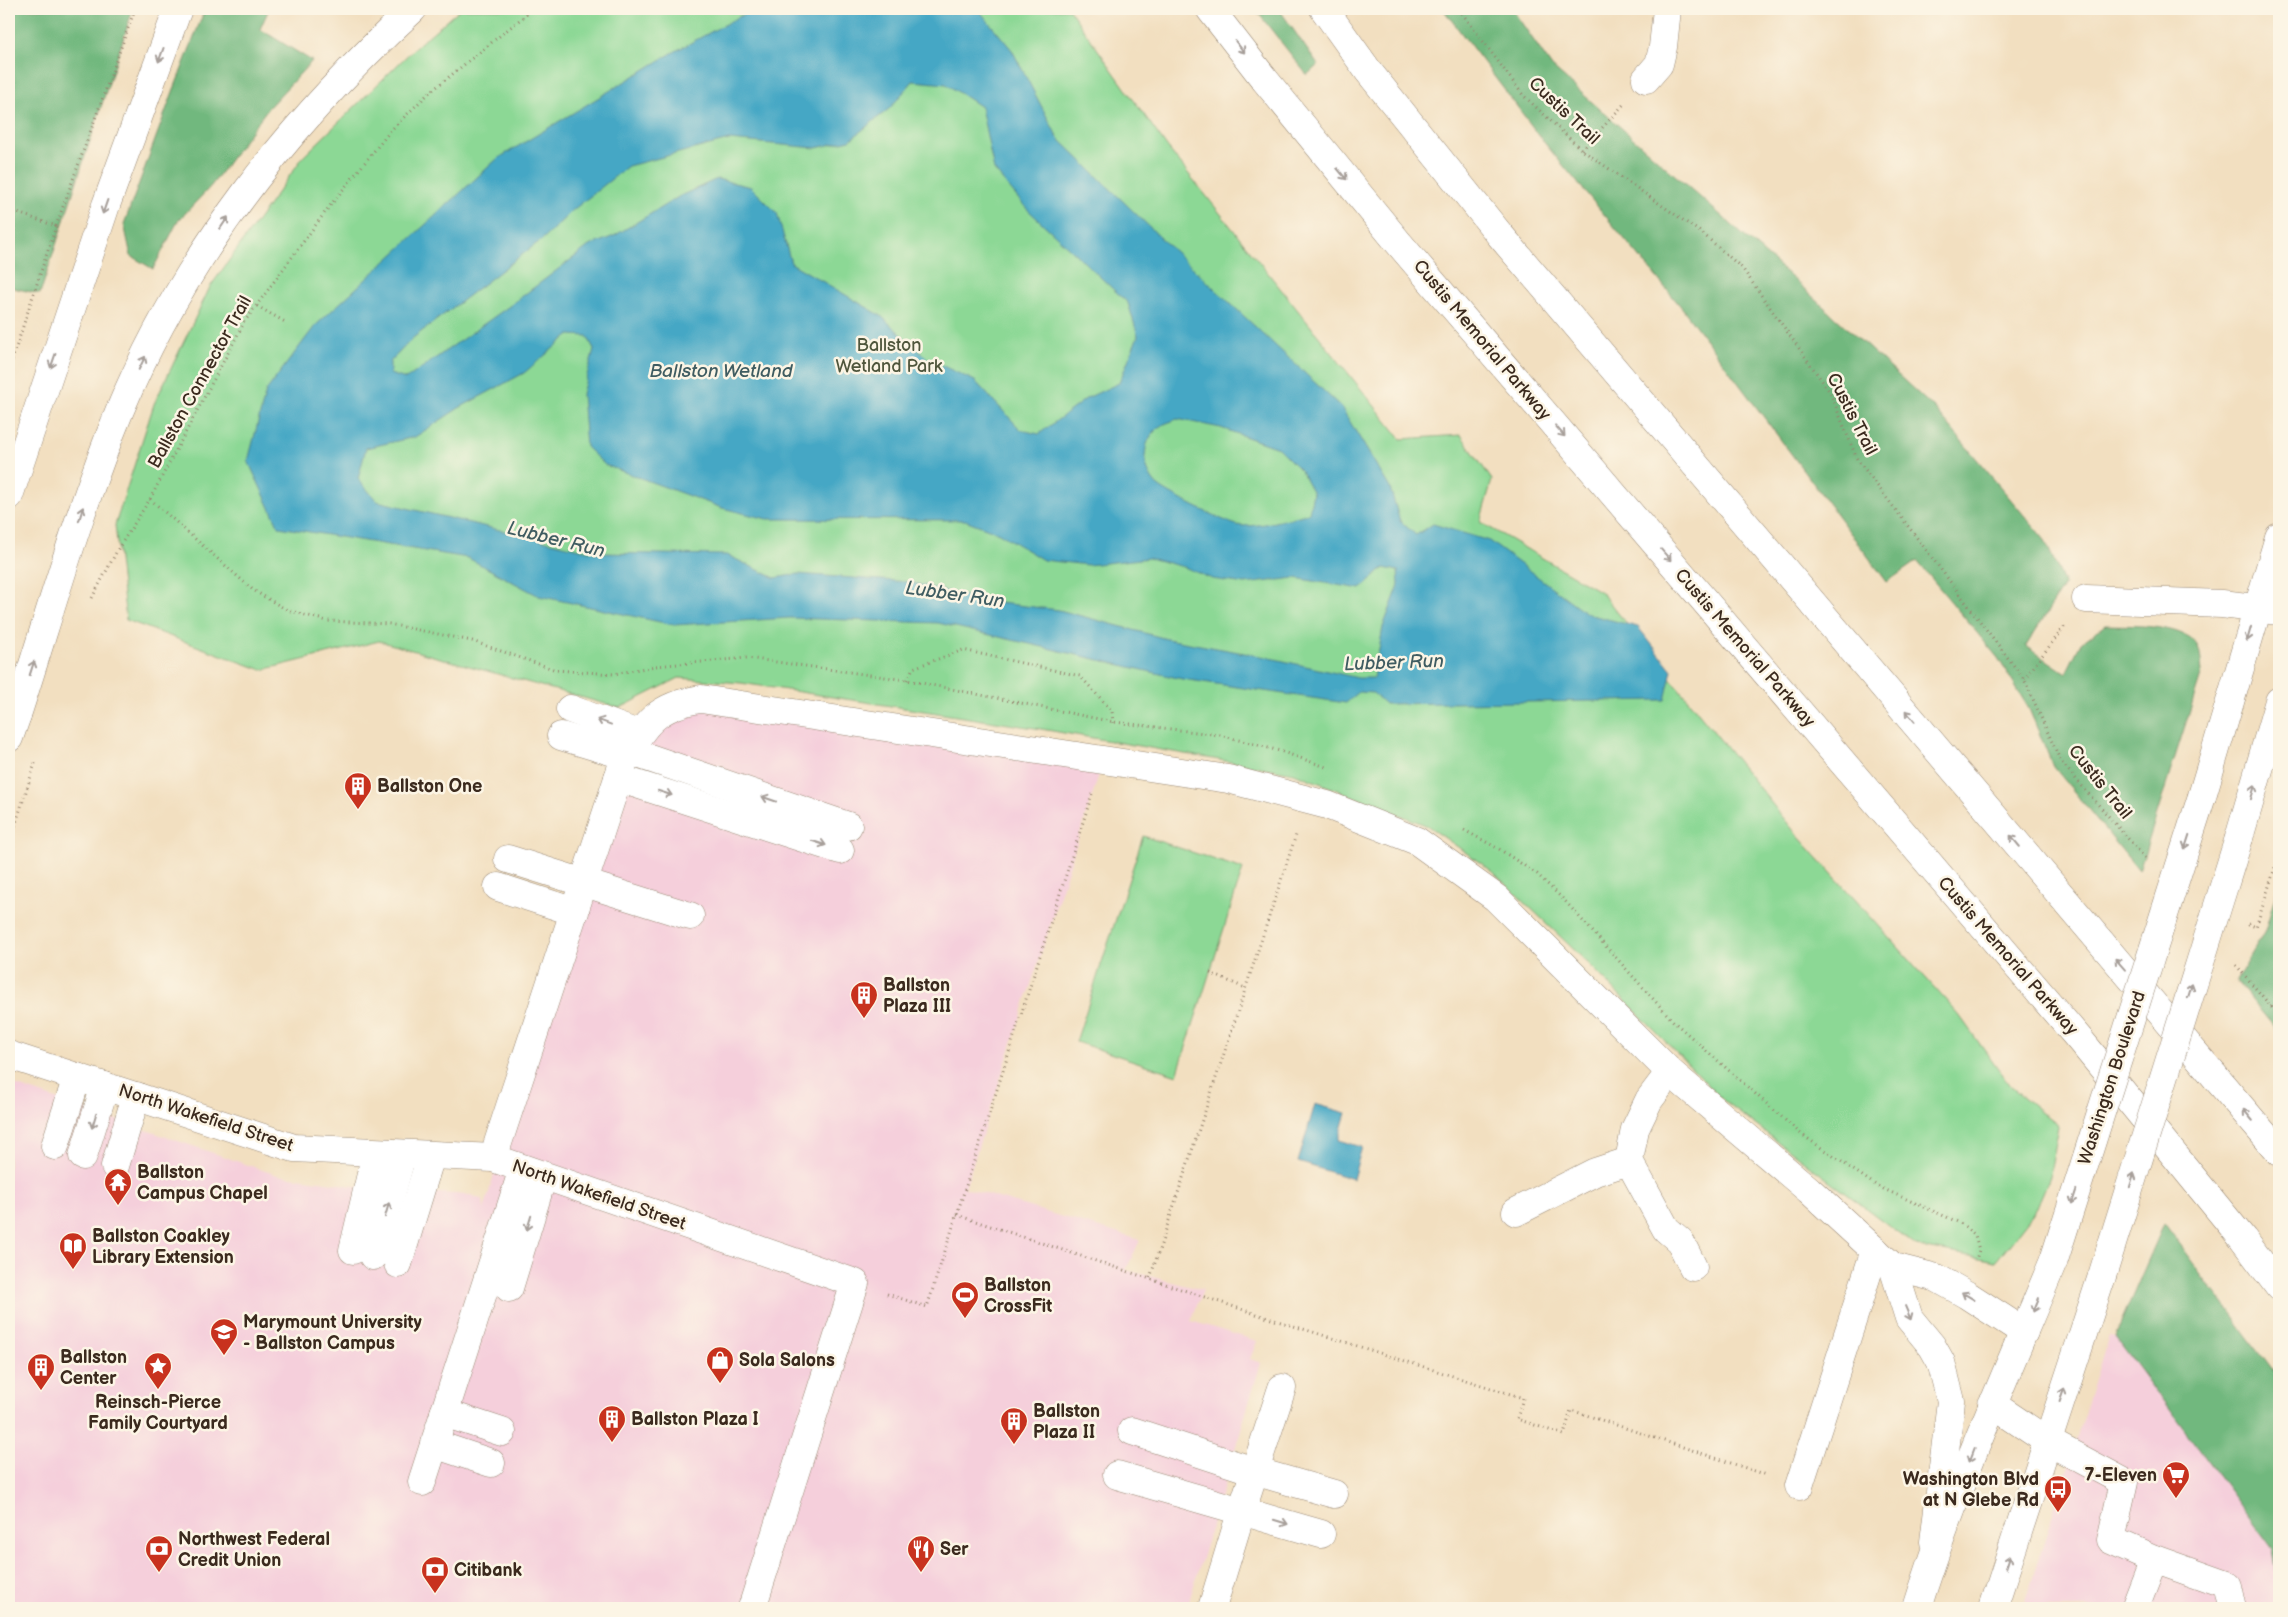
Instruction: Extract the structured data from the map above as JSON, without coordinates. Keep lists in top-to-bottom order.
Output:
{
  "streets": {
    "main road": ["Custis Memorial Parkway", "Washington Boulevard", "North Wakefield Street"],
    "path": ["Custis Trail", "Ballston Connector Trail"]
  },
  "water": ["Ballston Wetland", "Lubber Run"],
  "parks": ["Ballston Wetland Park"],
  "places": {
    "building": [
      "Ballston One",
      "Ballston Plaza III",
      "Ballston Center",
      "Ballston Plaza I",
      "Ballston Plaza II"
    ],
    "temple": ["Ballston Campus Chapel"],
    "library": ["Ballston Coakley Library Extension"],
    "sports": ["Ballston CrossFit"],
    "school or university": ["Marymount University - Ballston Campus"],
    "shop": ["Sola Salons"],
    "place": ["Reinsch-Pierce Family Courtyard"],
    "supermarket": ["7-Eleven"],
    "bus stop": ["Washington Blvd at N Glebe Rd"],
    "bank": ["Northwest Federal Credit Union", "Citibank"],
    "restaurant": ["Ser"]
  }
}
